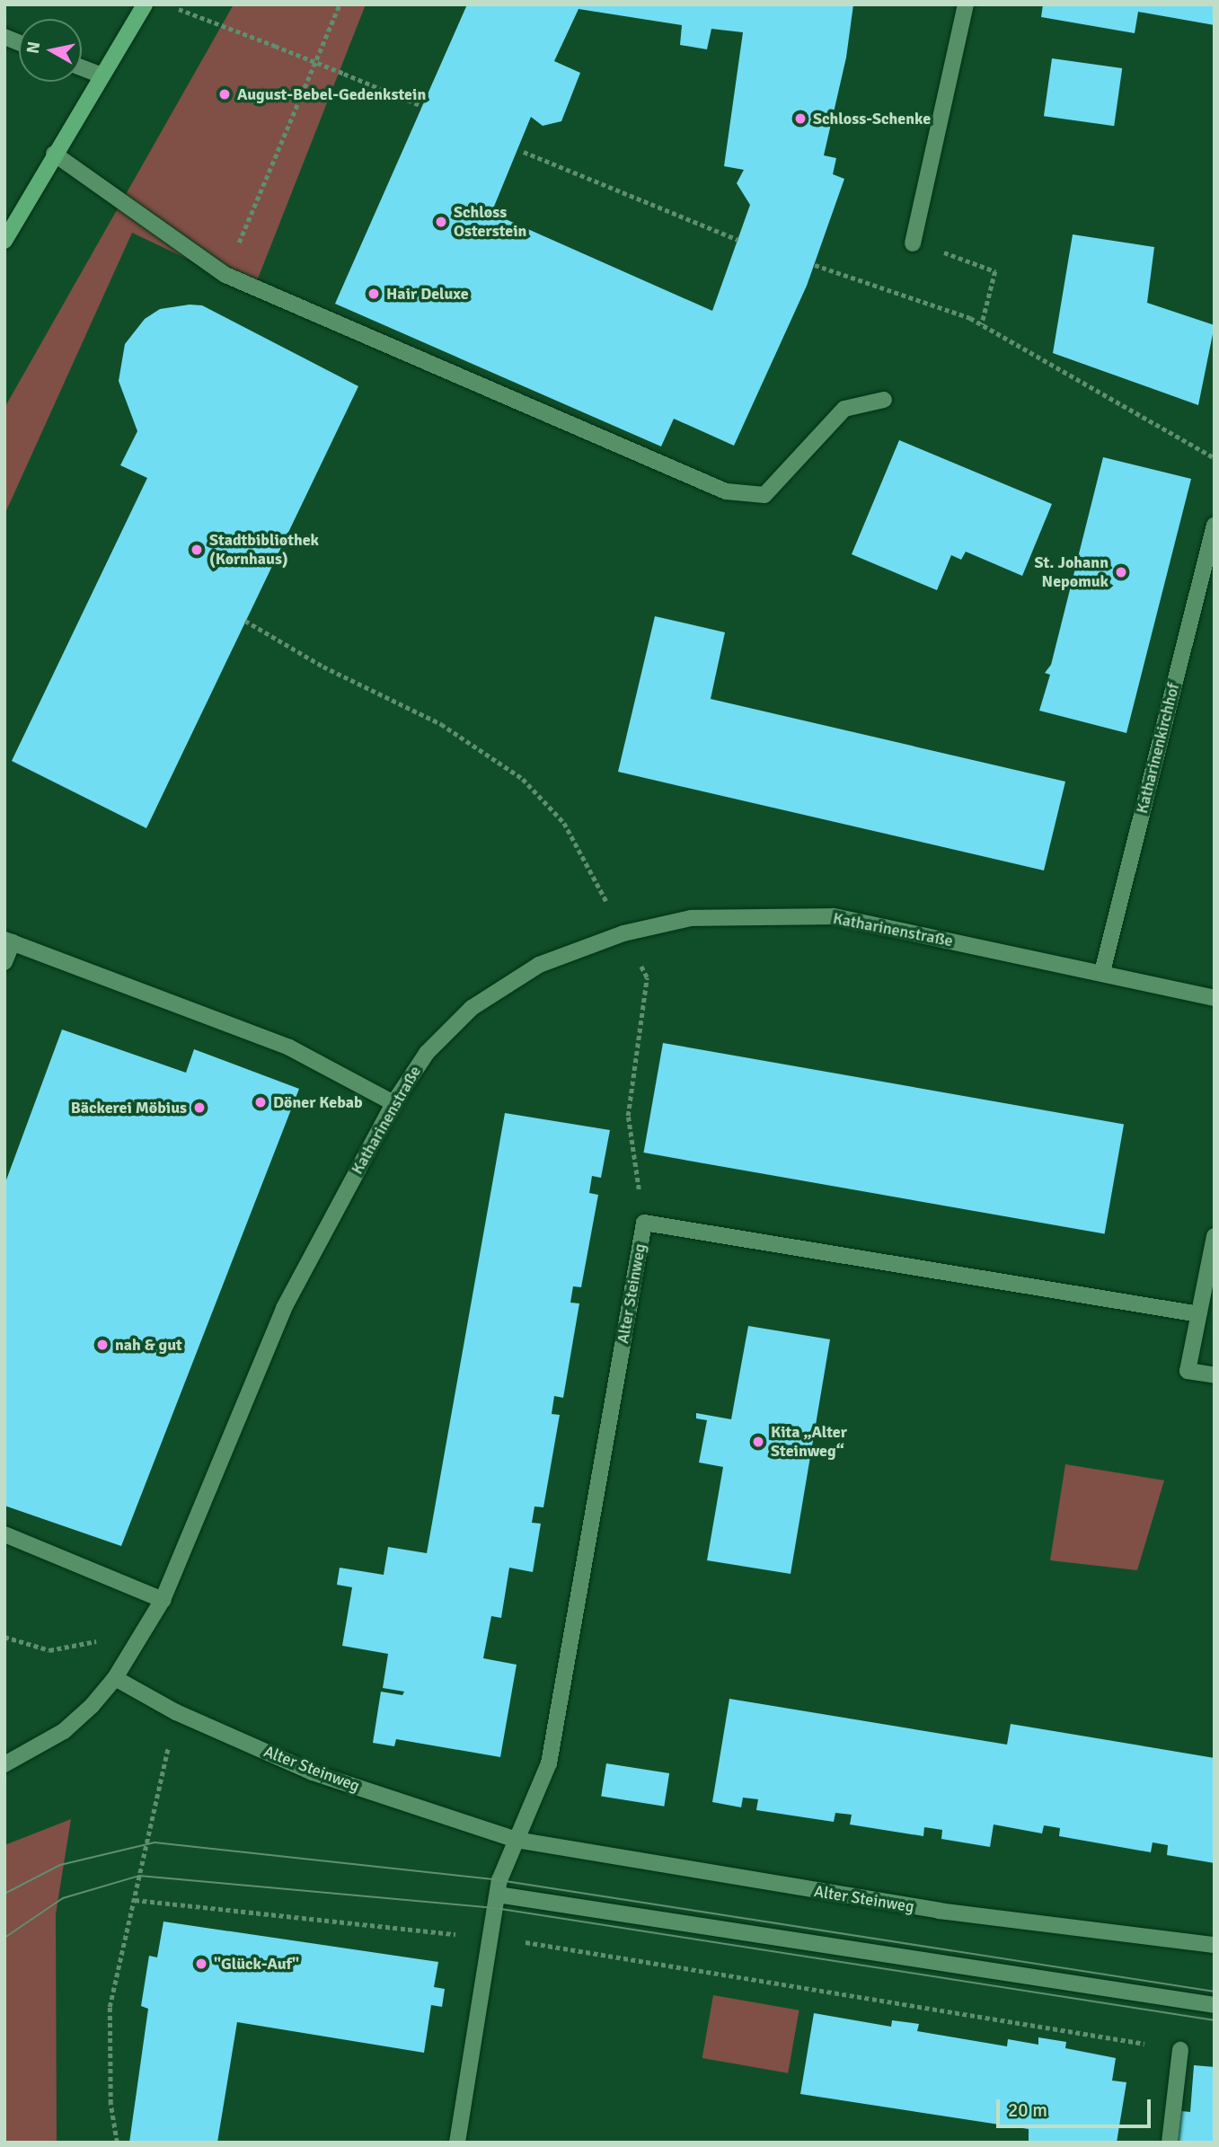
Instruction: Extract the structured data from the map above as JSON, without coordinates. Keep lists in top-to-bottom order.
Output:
{
  "streets": {
    "street": ["Katharinenkirchhof", "Katharinenstraße", "Alter Steinweg"]
  },
  "crossings": [
    ["Katharinenkirchhof", "Katharinenstraße"],
    ["Katharinenstraße", "Alter Steinweg"]
  ],
  "places": [
    "August-Bebel-Gedenkstein",
    "Schloss-Schenke",
    "Schloss Osterstein",
    "Hair Deluxe",
    "Stadtbibliothek (Kornhaus)",
    "St. Johann Nepomuk",
    "Döner Kebab",
    "Bäckerei Möbius",
    "nah & gut",
    "Kita „Alter Steinweg“",
    "\"Glück-Auf\""
  ],
  "scale_bar": "20 m",
  "north": "left"
}
